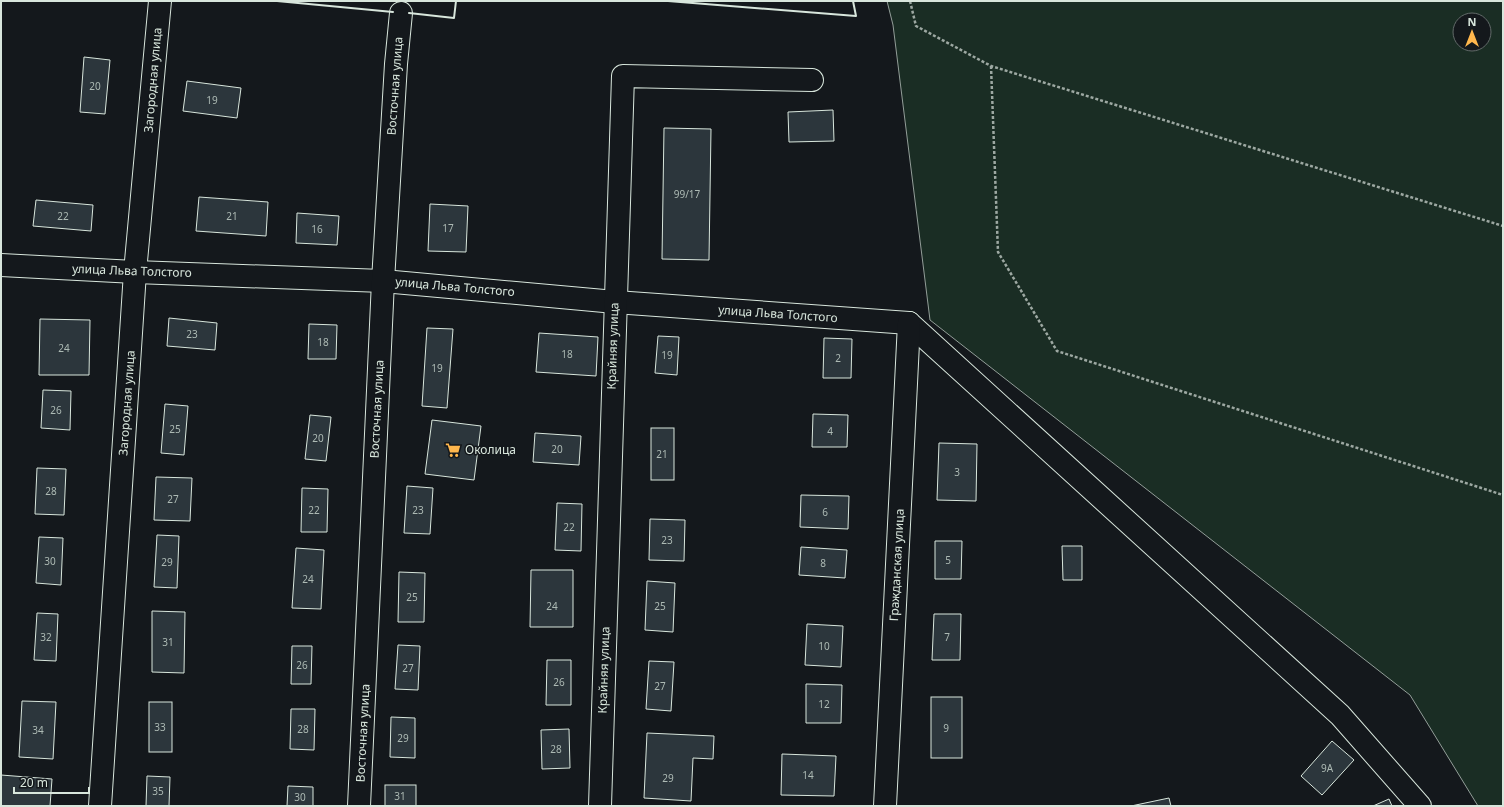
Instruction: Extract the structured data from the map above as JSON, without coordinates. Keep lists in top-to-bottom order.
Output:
{
  "streets": {
    "street": [
      "Загородная улица",
      "Восточная улица",
      "улица Льва Толстого",
      "Крайняя улица",
      "Гражданская улица"
    ]
  },
  "crossings": [
    ["Загородная улица", "улица Льва Толстого"],
    ["Восточная улица", "улица Льва Толстого"],
    ["улица Льва Толстого", "Крайняя улица"],
    ["улица Льва Толстого", "Гражданская улица"]
  ],
  "places": {
    "supermarket": ["Околица"]
  },
  "house_numbers": [
    "20",
    "19",
    "99/17",
    "22",
    "21",
    "17",
    "16",
    "23",
    "18",
    "24",
    "18",
    "19",
    "2",
    "19",
    "26",
    "25",
    "4",
    "20",
    "20",
    "21",
    "3",
    "28",
    "27",
    "22",
    "23",
    "6",
    "22",
    "23",
    "5",
    "30",
    "29",
    "8",
    "24",
    "25",
    "24",
    "25",
    "32",
    "7",
    "31",
    "10",
    "26",
    "27",
    "26",
    "27",
    "12",
    "33",
    "9",
    "28",
    "34",
    "29",
    "28",
    "9А",
    "14",
    "29",
    "35",
    "31",
    "30"
  ],
  "scale_bar": "20 m",
  "north": "top"
}
